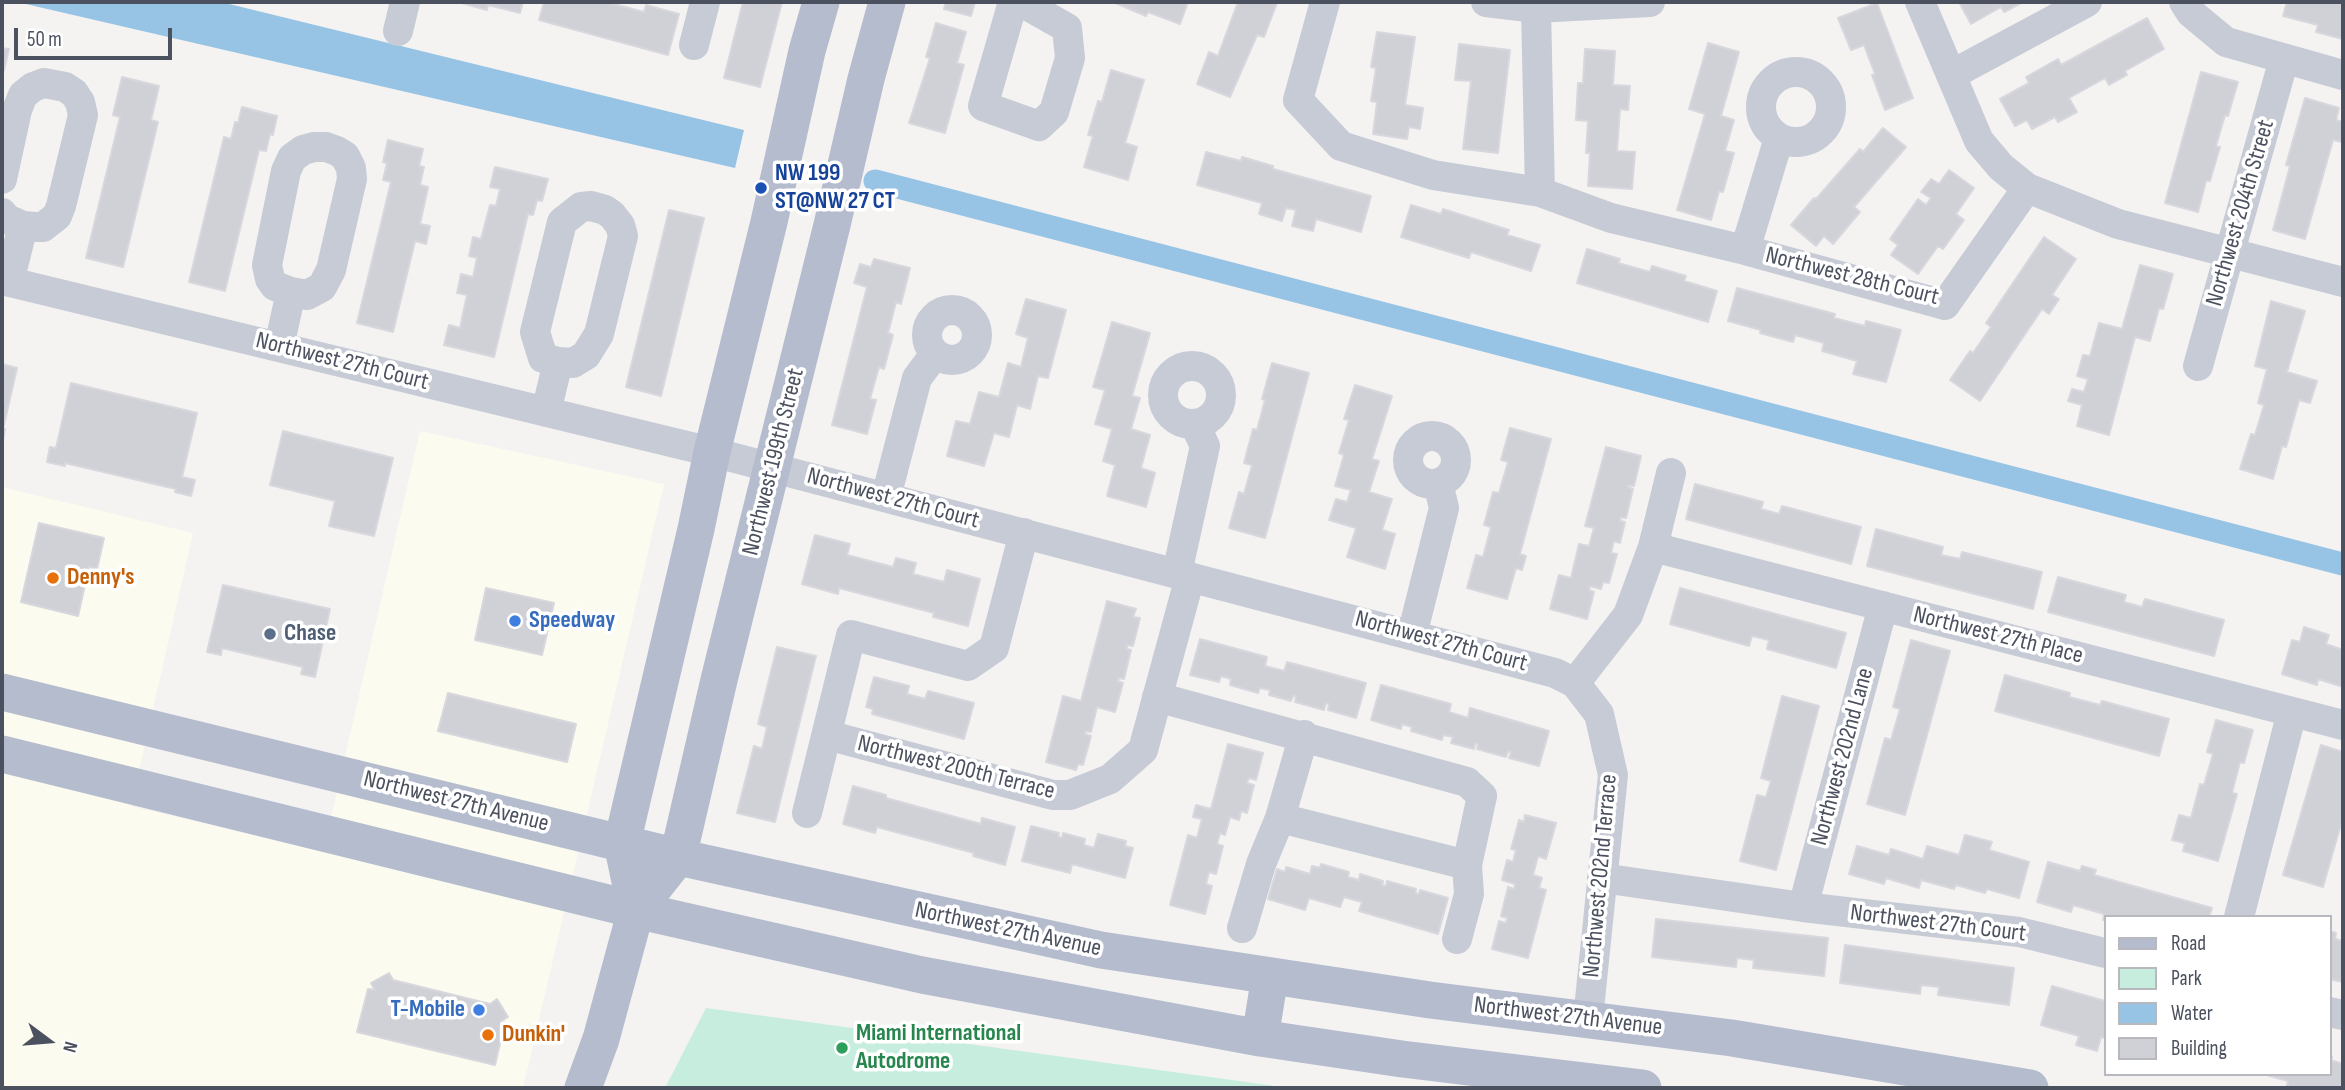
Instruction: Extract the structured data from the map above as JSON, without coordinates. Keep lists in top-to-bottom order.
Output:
{
  "streets": {
    "main road": ["Northwest 199th Street", "Northwest 27th Avenue"],
    "street": [
      "Northwest 204th Street",
      "Northwest 28th Court",
      "Northwest 27th Court",
      "Northwest 27th Place",
      "Northwest 202nd Lane",
      "Northwest 200th Terrace",
      "Northwest 202nd Terrace"
    ]
  },
  "crossings": [
    ["Northwest 27th Court", "Northwest 199th Street"],
    ["Northwest 27th Court", "Northwest 202nd Lane"],
    ["Northwest 27th Court", "Northwest 200th Terrace"],
    ["Northwest 27th Court", "Northwest 202nd Terrace"],
    ["Northwest 199th Street", "Northwest 27th Avenue"],
    ["Northwest 27th Place", "Northwest 202nd Lane"],
    ["Northwest 27th Avenue", "Northwest 202nd Terrace"]
  ],
  "places": [
    "NW 199 ST@NW 27 CT",
    "Denny's",
    "Speedway",
    "Chase",
    "T-Mobile",
    "Dunkin'",
    "Miami International Autodrome"
  ],
  "legend": [
    "Road",
    "Park",
    "Water",
    "Building"
  ],
  "scale_bar": "50 m",
  "north": "right"
}
